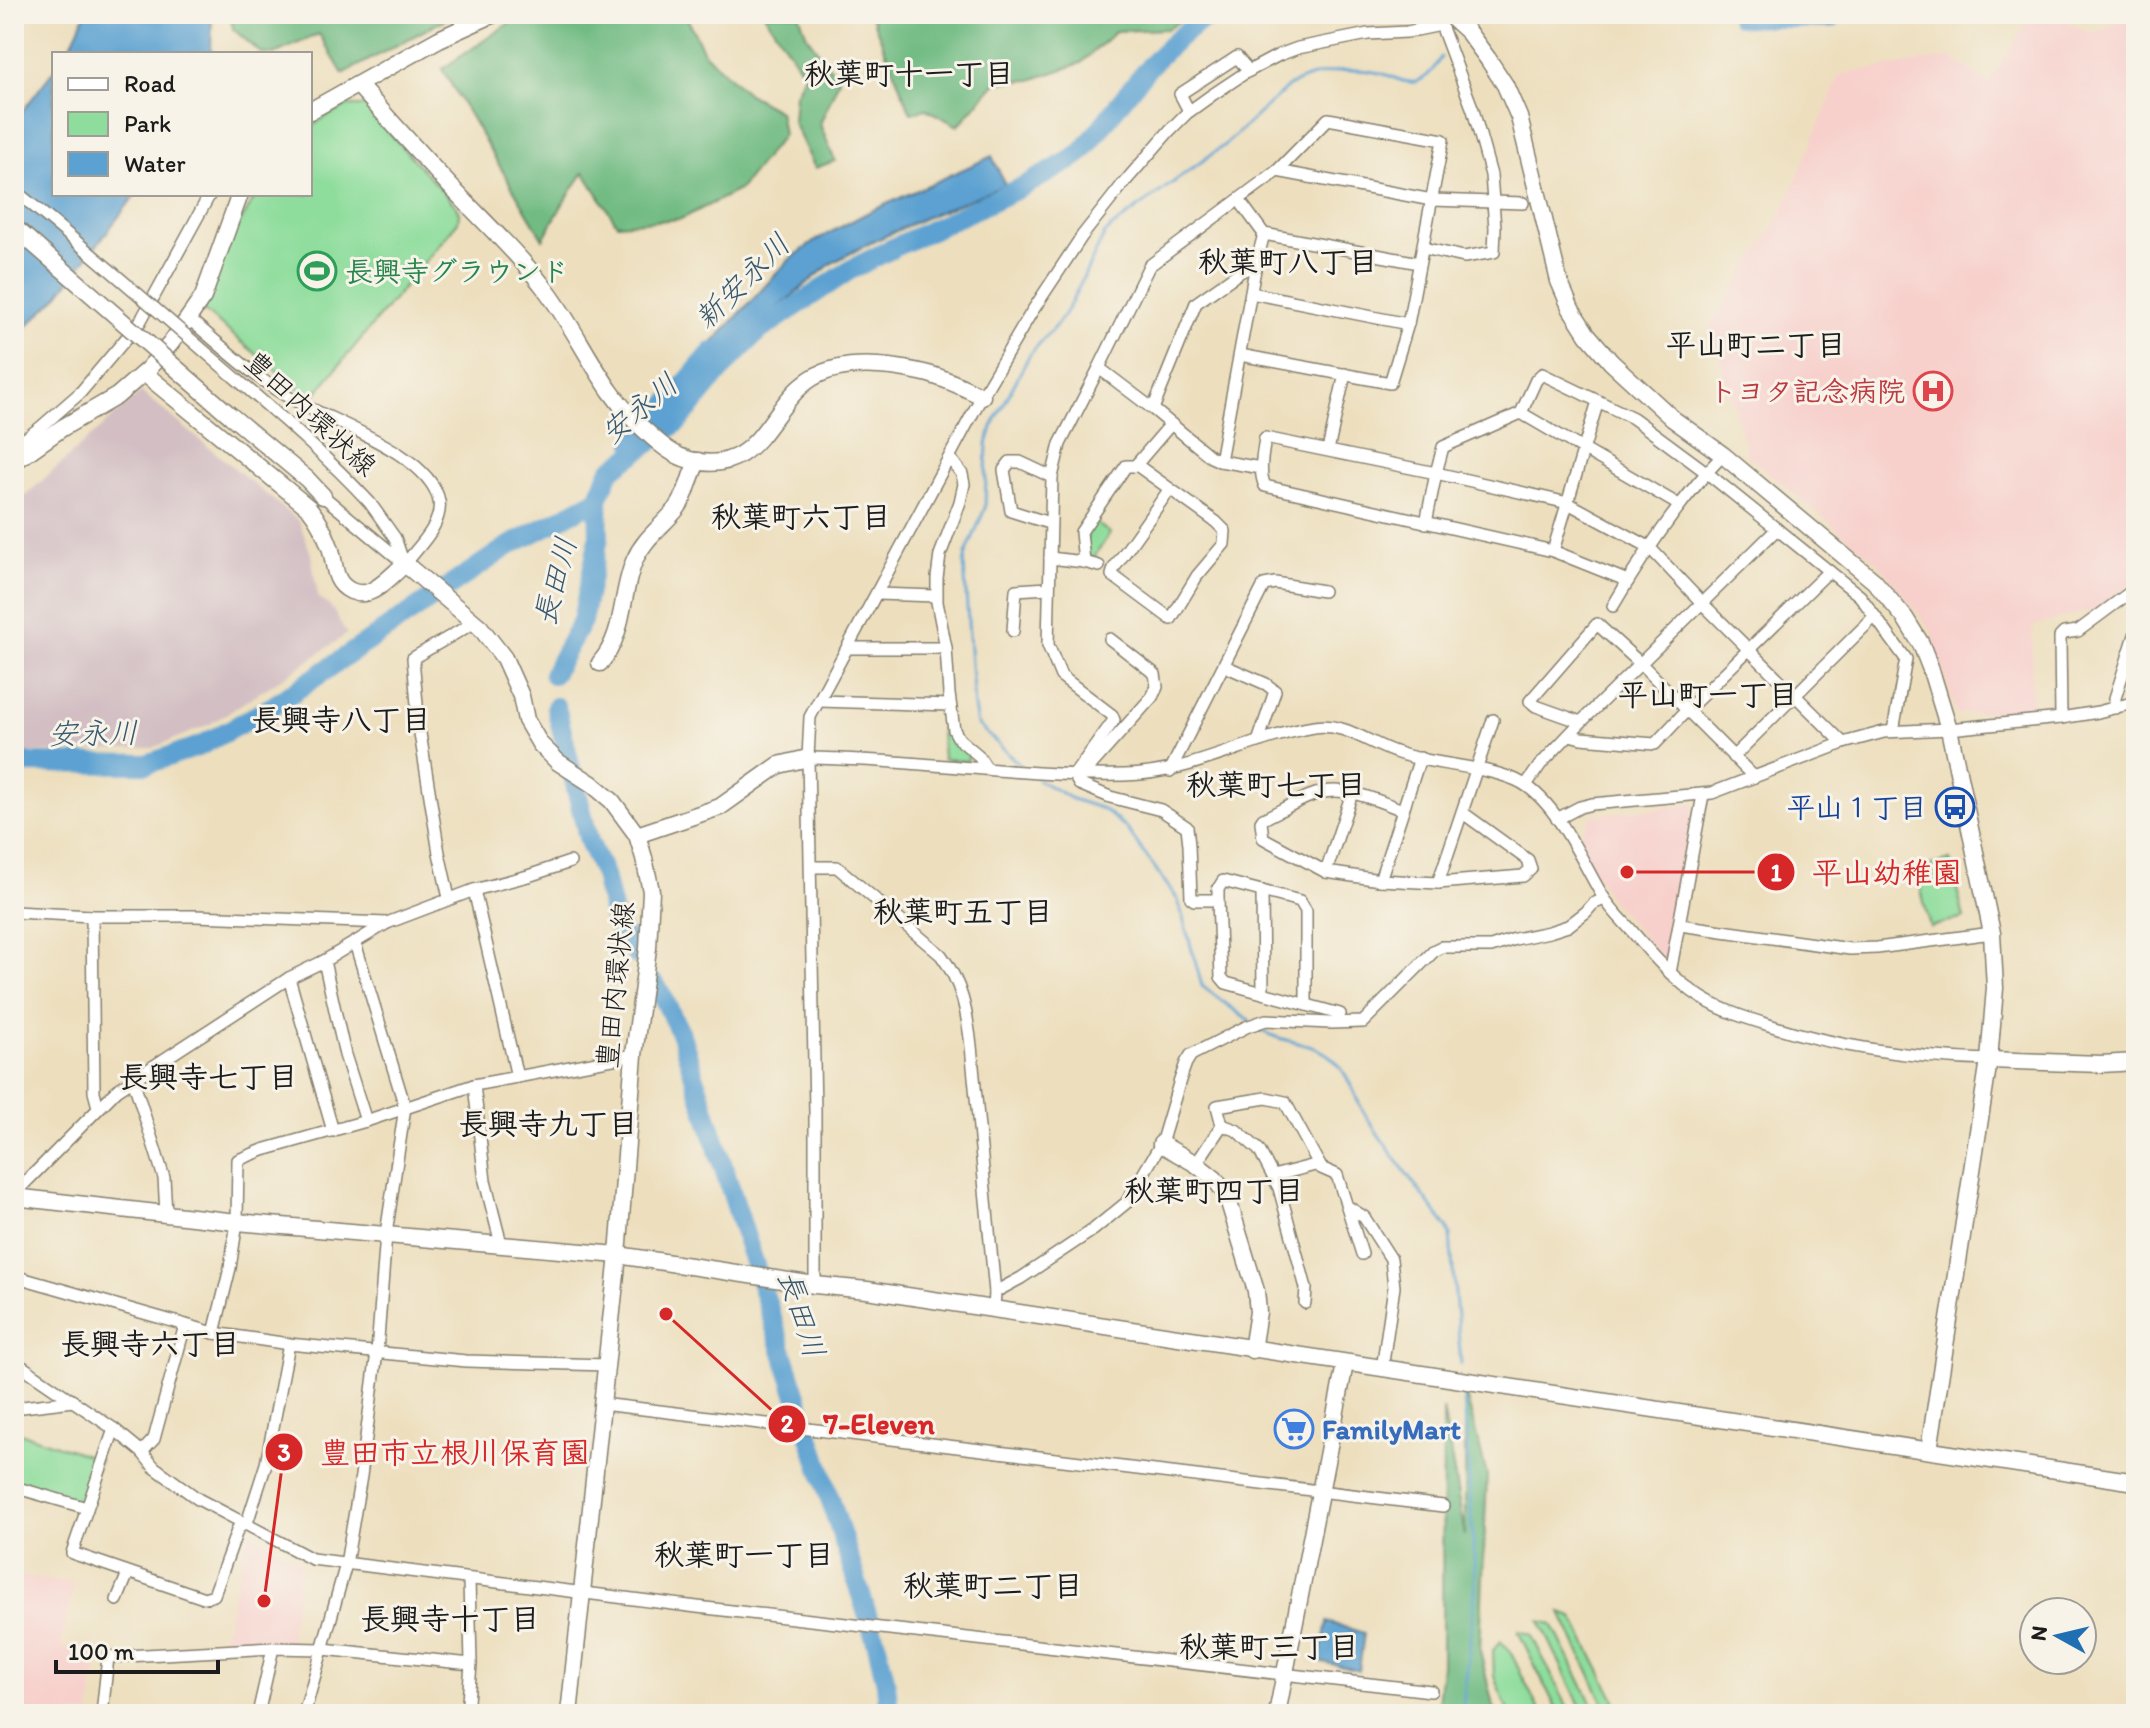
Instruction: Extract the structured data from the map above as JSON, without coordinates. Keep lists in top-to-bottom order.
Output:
{
  "streets": {
    "street": ["豊田内環状線"]
  },
  "districts": [
    "秋葉町十一丁目",
    "秋葉町八丁目",
    "平山町二丁目",
    "秋葉町六丁目",
    "平山町一丁目",
    "長興寺八丁目",
    "秋葉町七丁目",
    "秋葉町五丁目",
    "長興寺七丁目",
    "長興寺九丁目",
    "秋葉町四丁目",
    "長興寺六丁目",
    "秋葉町一丁目",
    "秋葉町二丁目",
    "長興寺十丁目",
    "秋葉町三丁目"
  ],
  "water": ["新安永川", "安永川", "長田川"],
  "places": {
    "sports": ["長興寺グラウンド"],
    "hospital": ["トヨタ記念病院"],
    "bus stop": ["平山１丁目"],
    "other": ["平山幼稚園", "7-Eleven", "豊田市立根川保育園"],
    "supermarket": ["FamilyMart"]
  },
  "legend": ["Road", "Park", "Water"],
  "scale_bar": "100 m",
  "north": "left"
}
